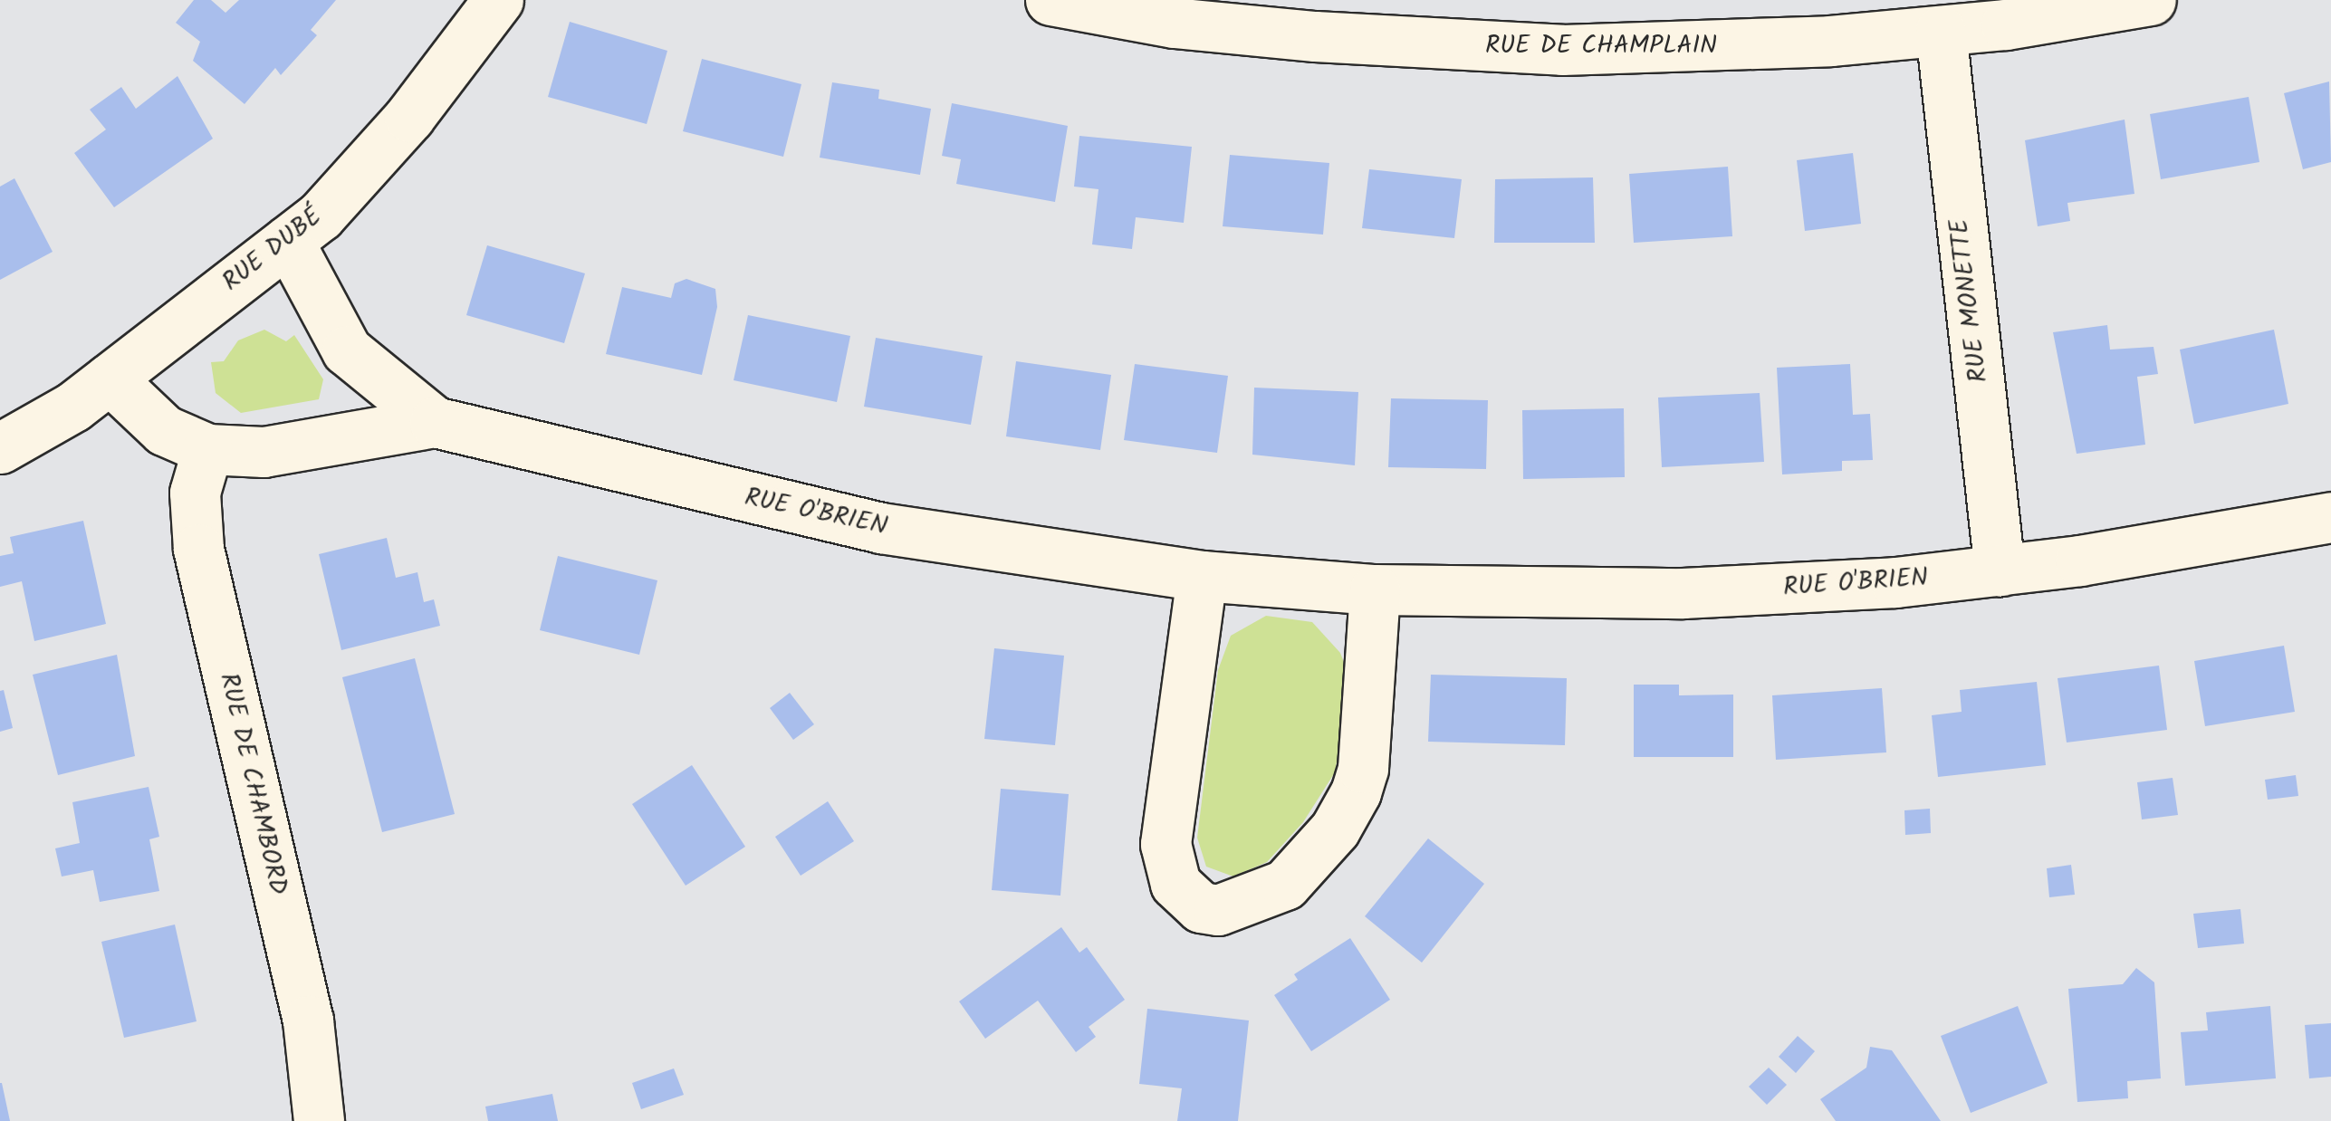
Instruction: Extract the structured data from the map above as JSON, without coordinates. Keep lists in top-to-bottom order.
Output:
{
  "streets": {
    "street": [
      "RUE DE CHAMPLAIN",
      "RUE DUBÉ",
      "RUE MONETTE",
      "RUE O'BRIEN",
      "RUE DE CHAMBORD"
    ]
  },
  "crossings": [
    ["RUE DE CHAMPLAIN", "RUE MONETTE"],
    ["RUE DUBÉ", "RUE O'BRIEN"],
    ["RUE MONETTE", "RUE O'BRIEN"],
    ["RUE O'BRIEN", "RUE DE CHAMBORD"]
  ]
}
